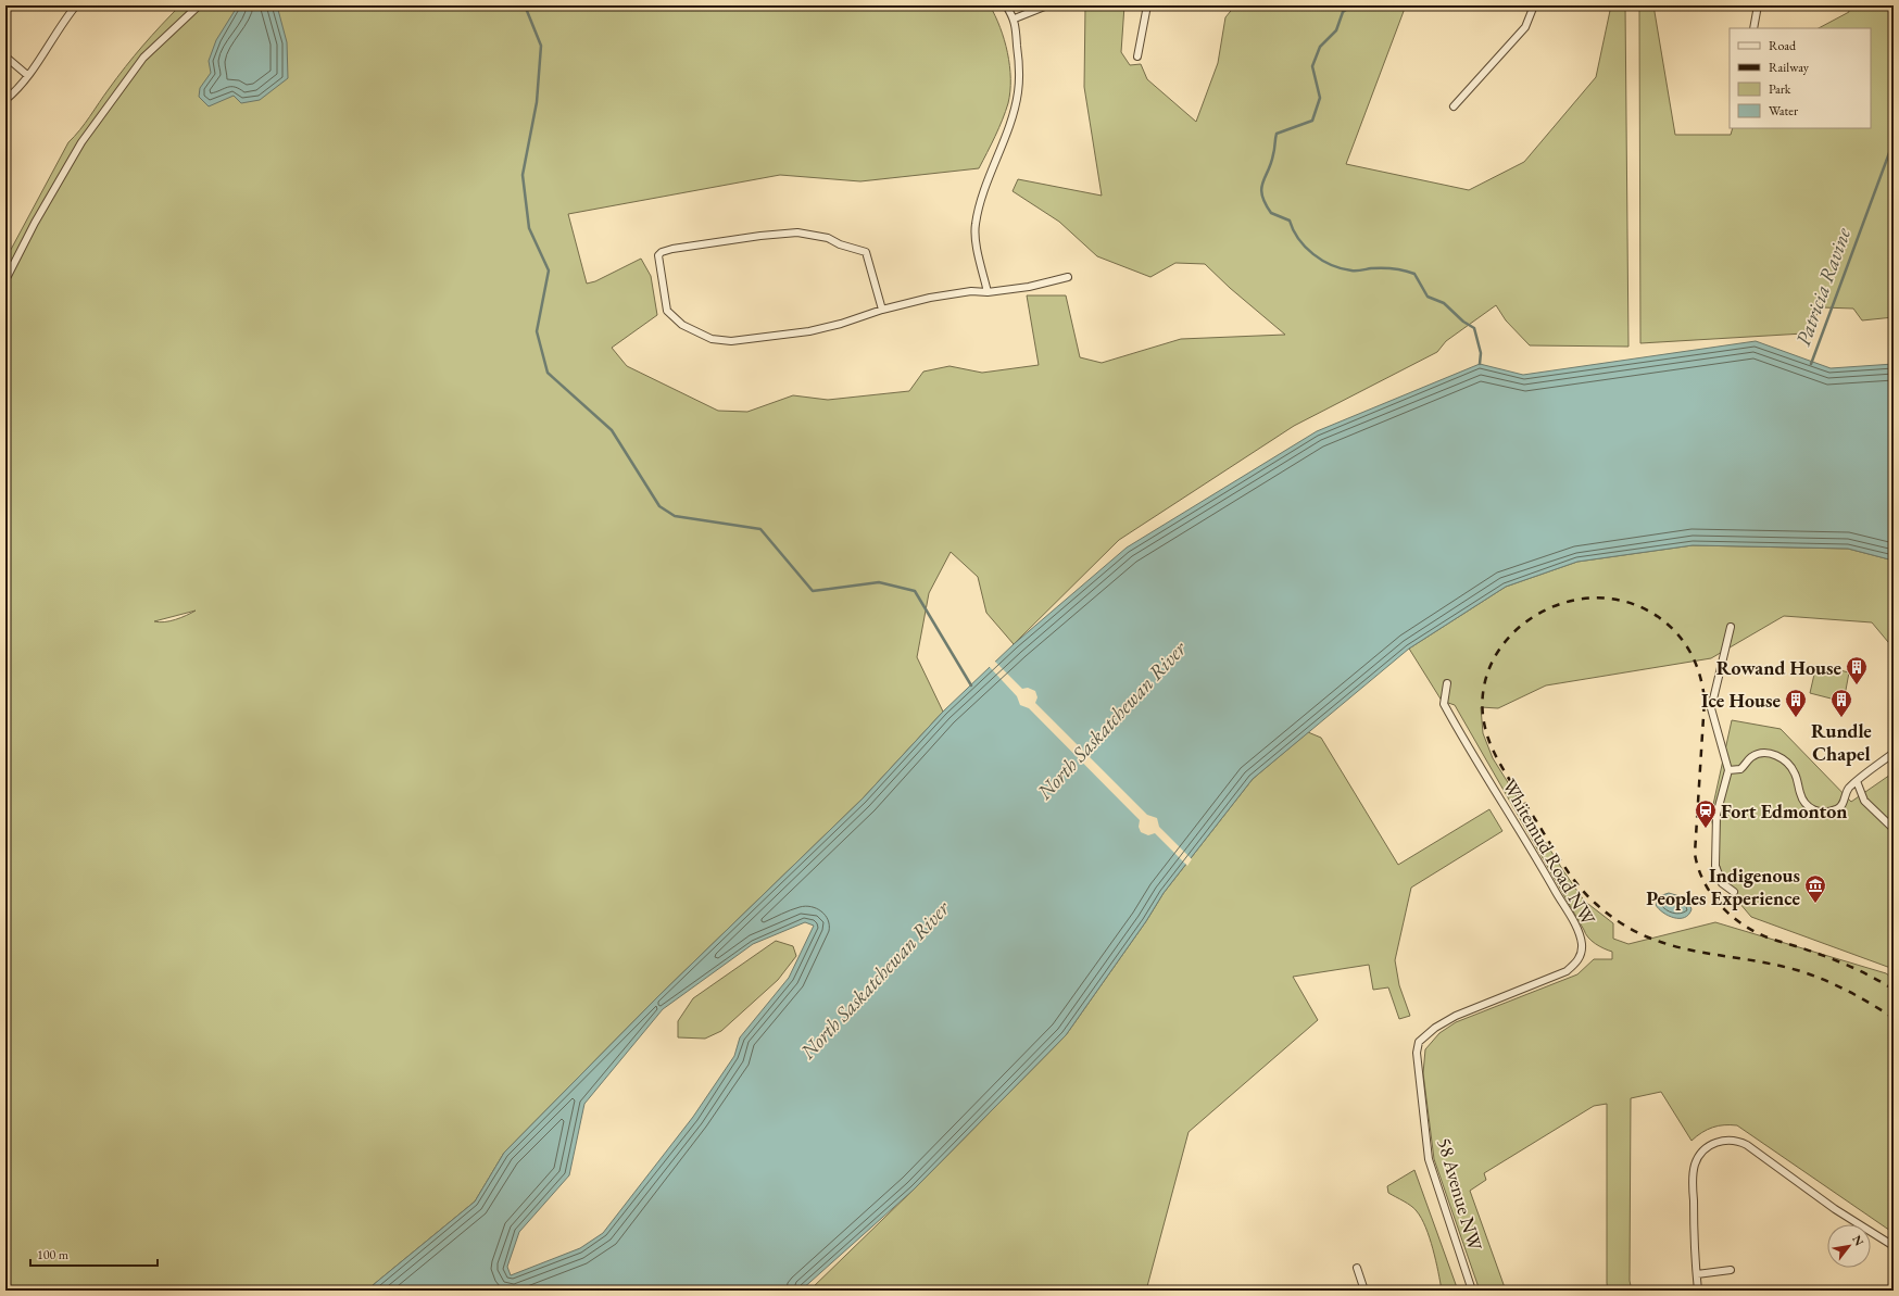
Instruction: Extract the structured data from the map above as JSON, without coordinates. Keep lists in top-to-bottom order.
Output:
{
  "streets": {
    "street": ["Whitemud Road NW", "58 Avenue NW"]
  },
  "crossings": [
    ["Whitemud Road NW", "58 Avenue NW"]
  ],
  "water": ["Patricia Ravine", "North Saskatchewan River"],
  "places": {
    "building": ["Rowand House", "Ice House", "Rundle Chapel"],
    "station": ["Fort Edmonton"],
    "museum": ["Indigenous Peoples Experience"]
  },
  "legend": [
    "Road",
    "Railway",
    "Park",
    "Water"
  ],
  "scale_bar": "100 m",
  "north": "top right"
}
